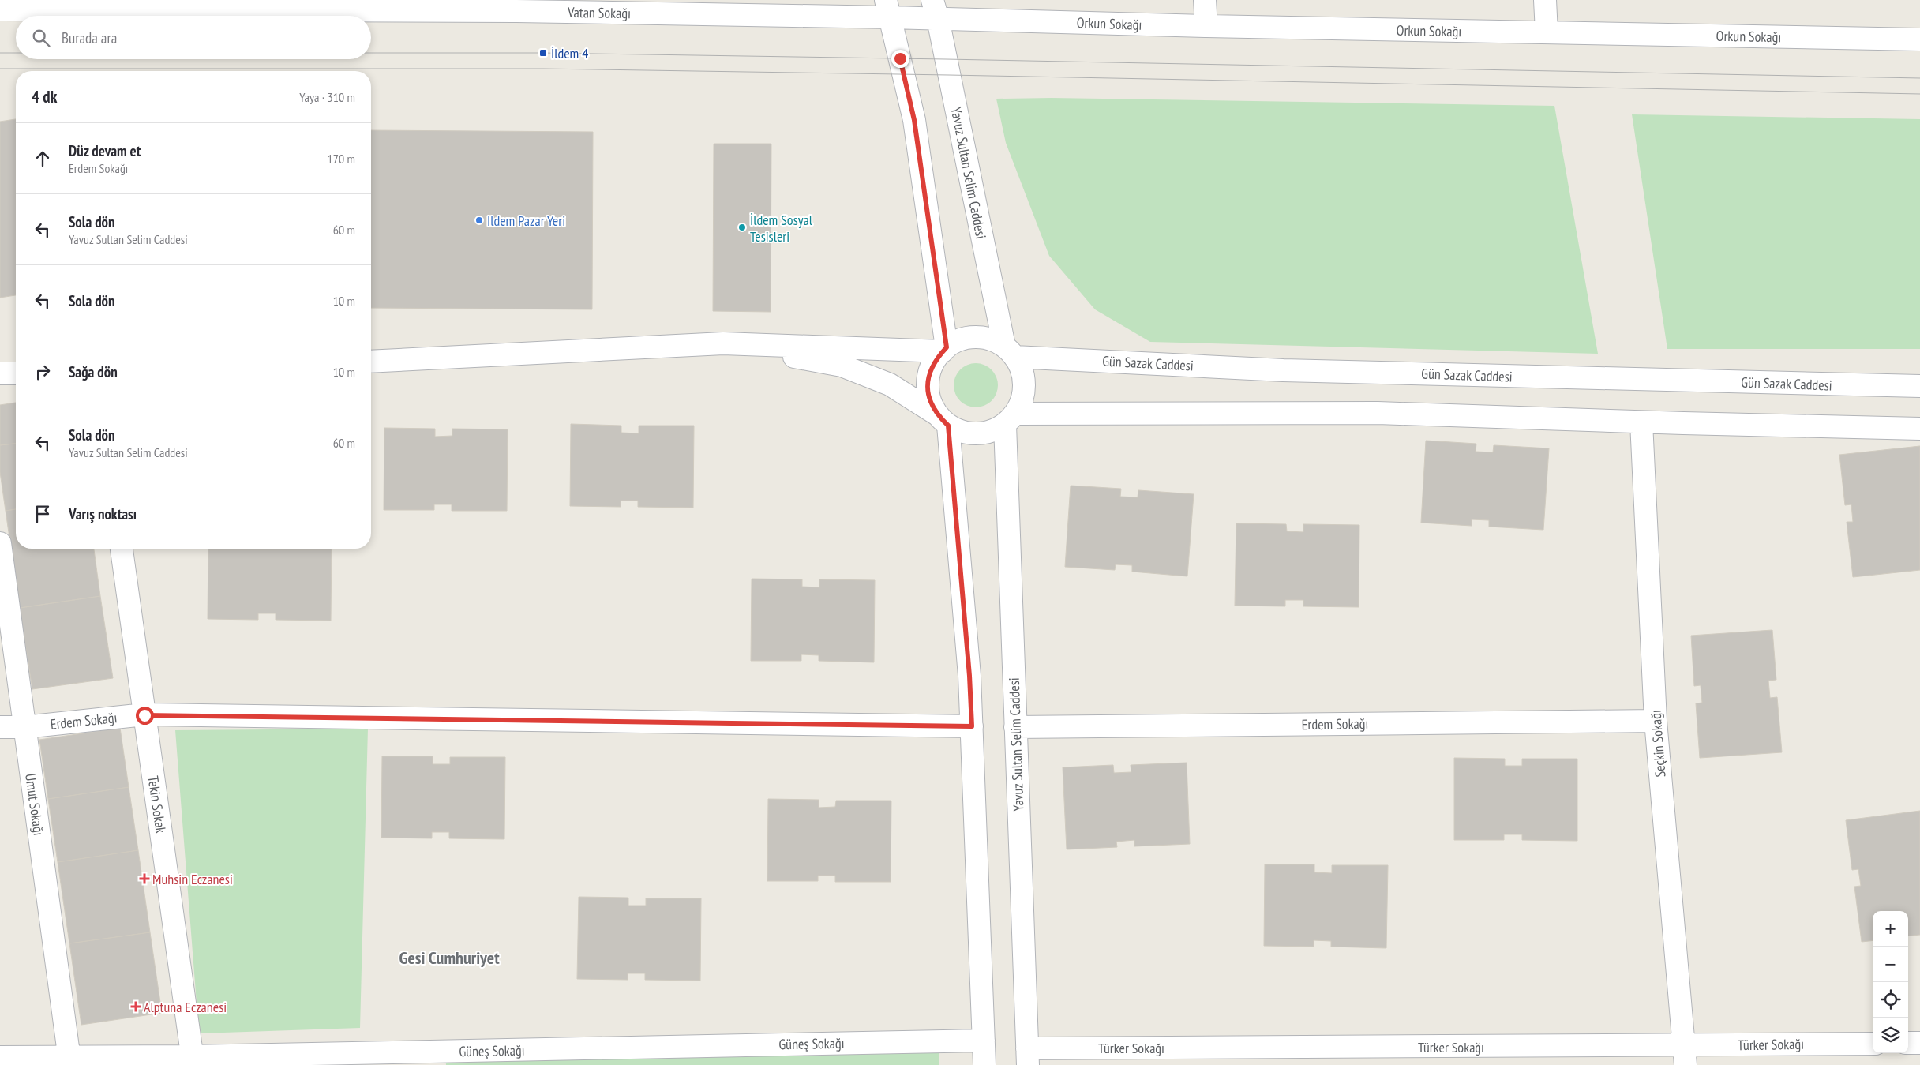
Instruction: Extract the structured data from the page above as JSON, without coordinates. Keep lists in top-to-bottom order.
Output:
{
  "streets": {
    "street": [
      "Vatan Sokağı",
      "Orkun Sokağı",
      "Yavuz Sultan Selim Caddesi",
      "Gün Sazak Caddesi",
      "Erdem Sokağı",
      "Seçkin Sokağı",
      "Umut Sokağı",
      "Tekin Sokak",
      "Güneş Sokağı",
      "Türker Sokağı"
    ]
  },
  "crossings": [
    ["Vatan Sokağı", "Orkun Sokağı"],
    ["Vatan Sokağı", "Yavuz Sultan Selim Caddesi"],
    ["Orkun Sokağı", "Yavuz Sultan Selim Caddesi"],
    ["Yavuz Sultan Selim Caddesi", "Gün Sazak Caddesi"],
    ["Yavuz Sultan Selim Caddesi", "Erdem Sokağı"],
    ["Yavuz Sultan Selim Caddesi", "Türker Sokağı"],
    ["Erdem Sokağı", "Seçkin Sokağı"],
    ["Erdem Sokağı", "Umut Sokağı"],
    ["Erdem Sokağı", "Tekin Sokak"],
    ["Seçkin Sokağı", "Türker Sokağı"],
    ["Umut Sokağı", "Güneş Sokağı"],
    ["Tekin Sokak", "Güneş Sokağı"]
  ],
  "districts": ["Gesi Cumhuriyet"],
  "places": {
    "transit": ["İldem 4"],
    "other": ["Ildem Pazar Yeri", "İldem Sosyal Tesisleri"],
    "health": ["Muhsin Eczanesi", "Alptuna Eczanesi"]
  },
  "page": {
    "search": "Burada ara",
    "heading": ["4 dk", "Yaya · 310 m"],
    "list": [
      ["Düz devam et", "Erdem Sokağı", "170 m"],
      ["Sola dön", "Yavuz Sultan Selim Caddesi", "60 m"],
      ["Sola dön", "10 m"],
      ["Sağa dön", "10 m"],
      ["Sola dön", "Yavuz Sultan Selim Caddesi", "60 m"],
      "Varış noktası"
    ],
    "map_buttons": ["+", "−"]
  }
}
